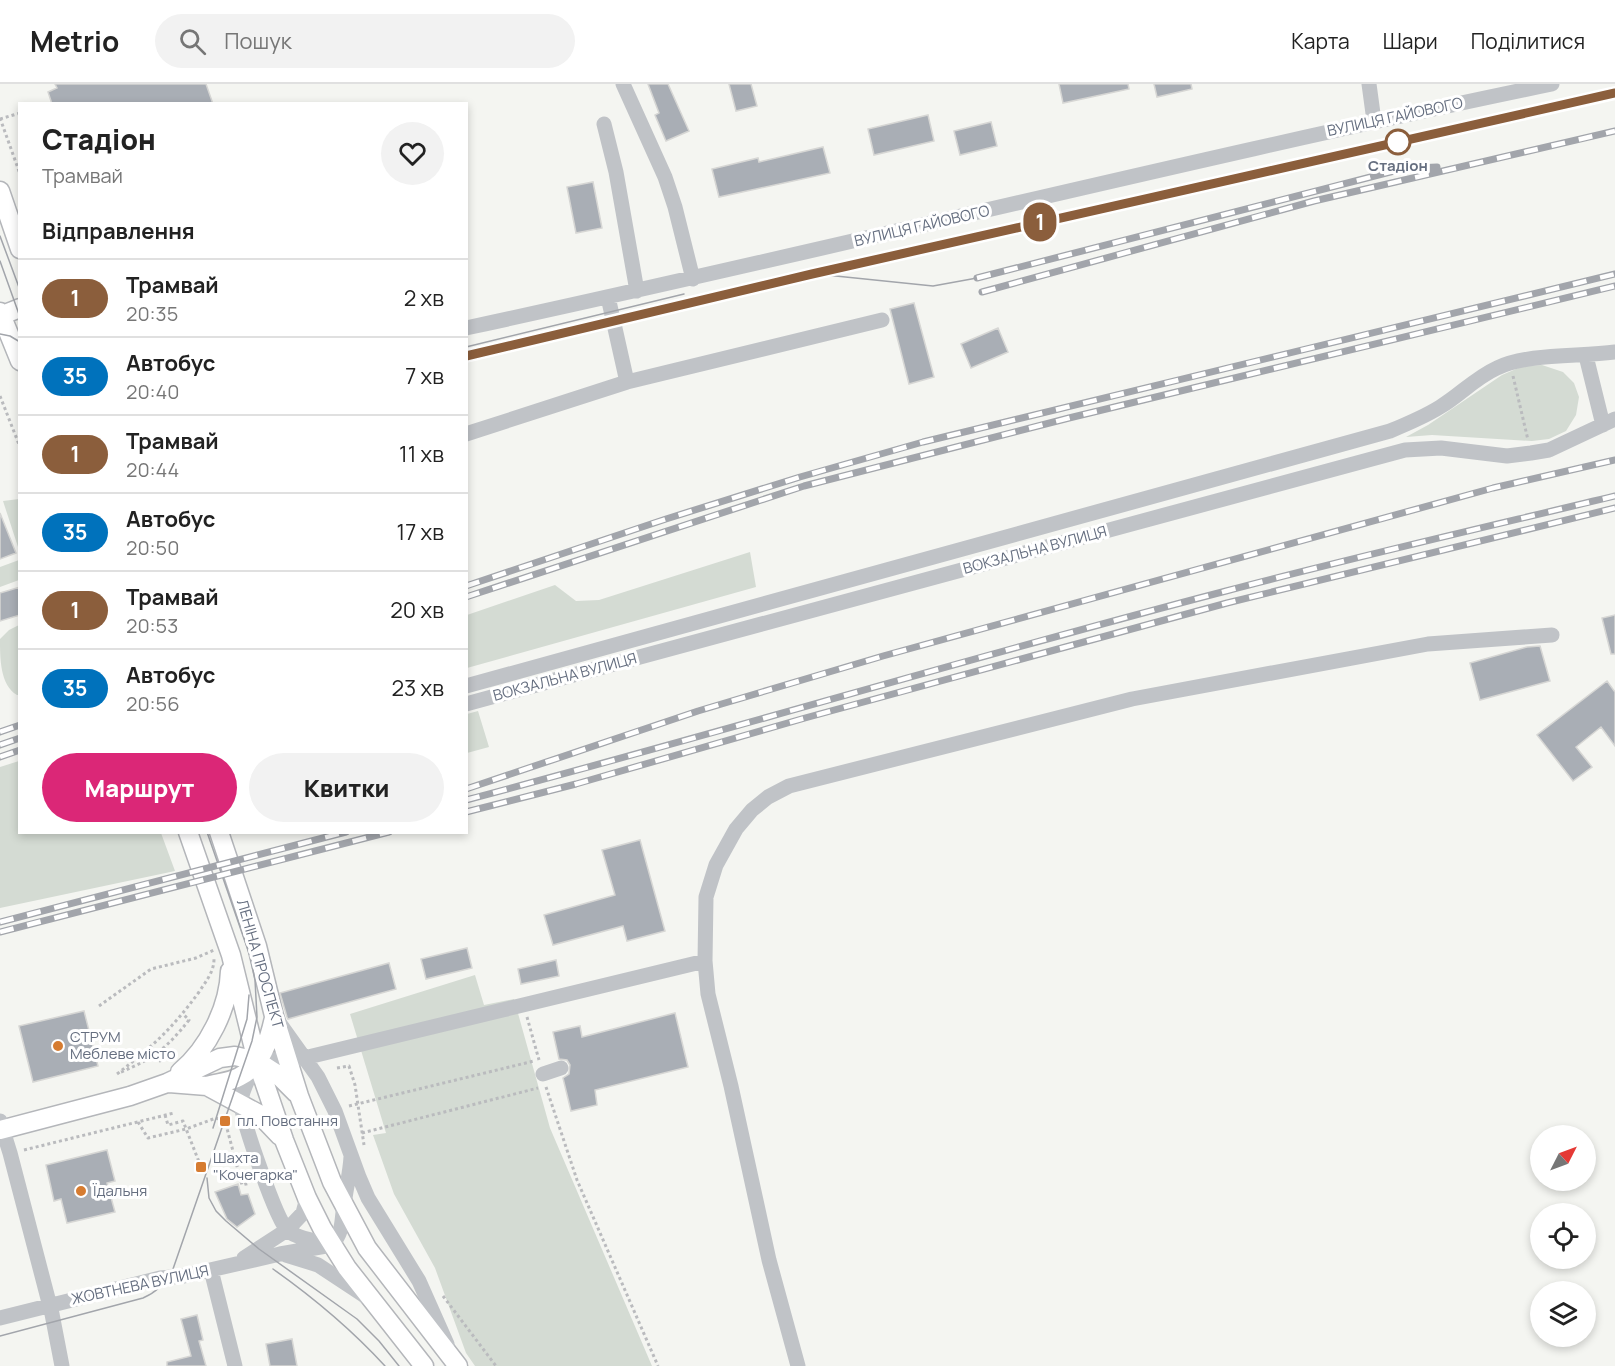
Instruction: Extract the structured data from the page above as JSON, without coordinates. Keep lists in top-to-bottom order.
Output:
{
  "streets": {
    "main road": ["ЛЕНІНА ПРОСПЕКТ"],
    "street": ["ВУЛИЦЯ ГАЙОВОГО", "ВОКЗАЛЬНА ВУЛИЦЯ", "ЖОВТНЕВА ВУЛИЦЯ"]
  },
  "crossings": [
    ["ЛЕНІНА ПРОСПЕКТ", "ЖОВТНЕВА ВУЛИЦЯ"]
  ],
  "places": {
    "other": ["Стадіон", "СТРУМ Меблеве місто", "Їдальня"],
    "transit": ["пл. Повстання", "Шахта \"Кочегарка\""]
  },
  "lines": ["tram line 1"],
  "north": "top right",
  "page": {
    "header": "Metrio",
    "search": "Пошук",
    "nav": ["Карта", "Шари", "Поділитися"],
    "on_map": "1",
    "heading": [
      ["Стадіон", "Трамвай"],
      "Відправлення"
    ],
    "list": [
      {
        "mark": "1",
        "name": "Трамвай",
        "note": "20:35",
        "value": "2 хв"
      },
      {
        "mark": "35",
        "name": "Автобус",
        "note": "20:40",
        "value": "7 хв"
      },
      {
        "mark": "1",
        "name": "Трамвай",
        "note": "20:44",
        "value": "11 хв"
      },
      {
        "mark": "35",
        "name": "Автобус",
        "note": "20:50",
        "value": "17 хв"
      },
      {
        "mark": "1",
        "name": "Трамвай",
        "note": "20:53",
        "value": "20 хв"
      },
      {
        "mark": "35",
        "name": "Автобус",
        "note": "20:56",
        "value": "23 хв"
      }
    ],
    "buttons": ["Маршрут", "Квитки"]
  }
}
